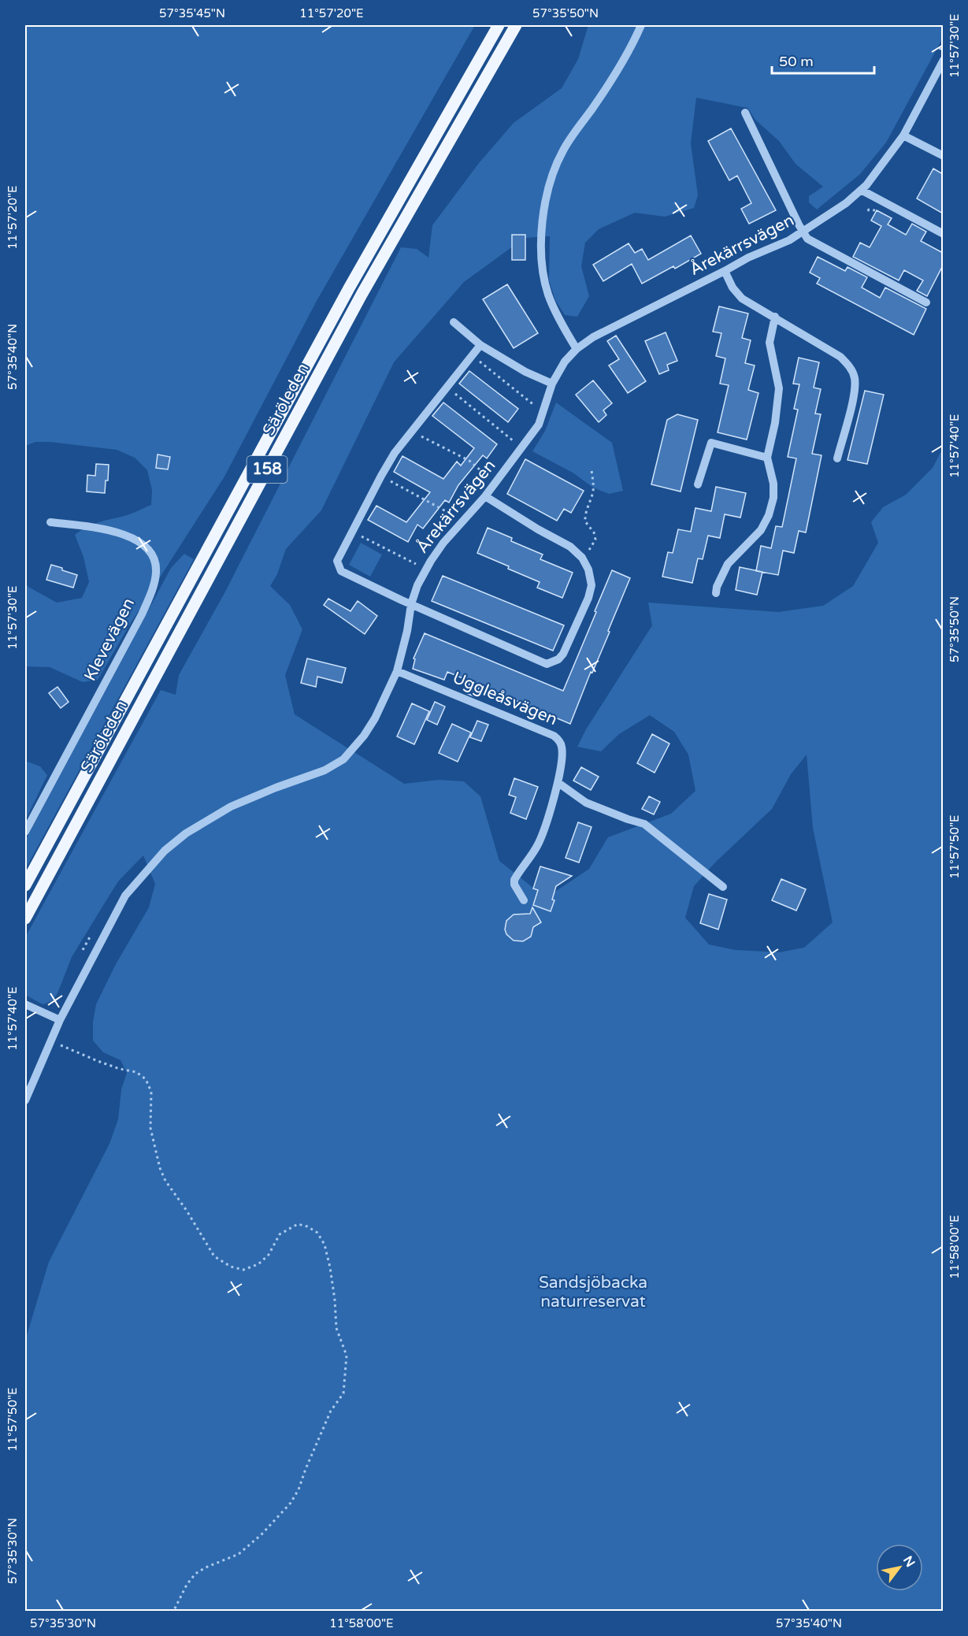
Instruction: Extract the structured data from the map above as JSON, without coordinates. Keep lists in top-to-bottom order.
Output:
{
  "streets": {
    "main road": ["Säröleden", "158"],
    "street": ["Årekärrsvägen", "Klevevägen", "Uggleåsvägen"]
  },
  "crossings": [
    ["Årekärrsvägen", "Uggleåsvägen"]
  ],
  "parks": ["Sandsjöbacka naturreservat"],
  "scale_bar": "50 m",
  "north": "top right",
  "coordinates": [
    "57°35'45\"N",
    "11°57'20\"E",
    "57°35'50\"N",
    "11°57'30\"E",
    "57°35'40\"N",
    "11°57'40\"E",
    "11°57'50\"E",
    "11°58'00\"E",
    "57°35'30\"N"
  ]
}
